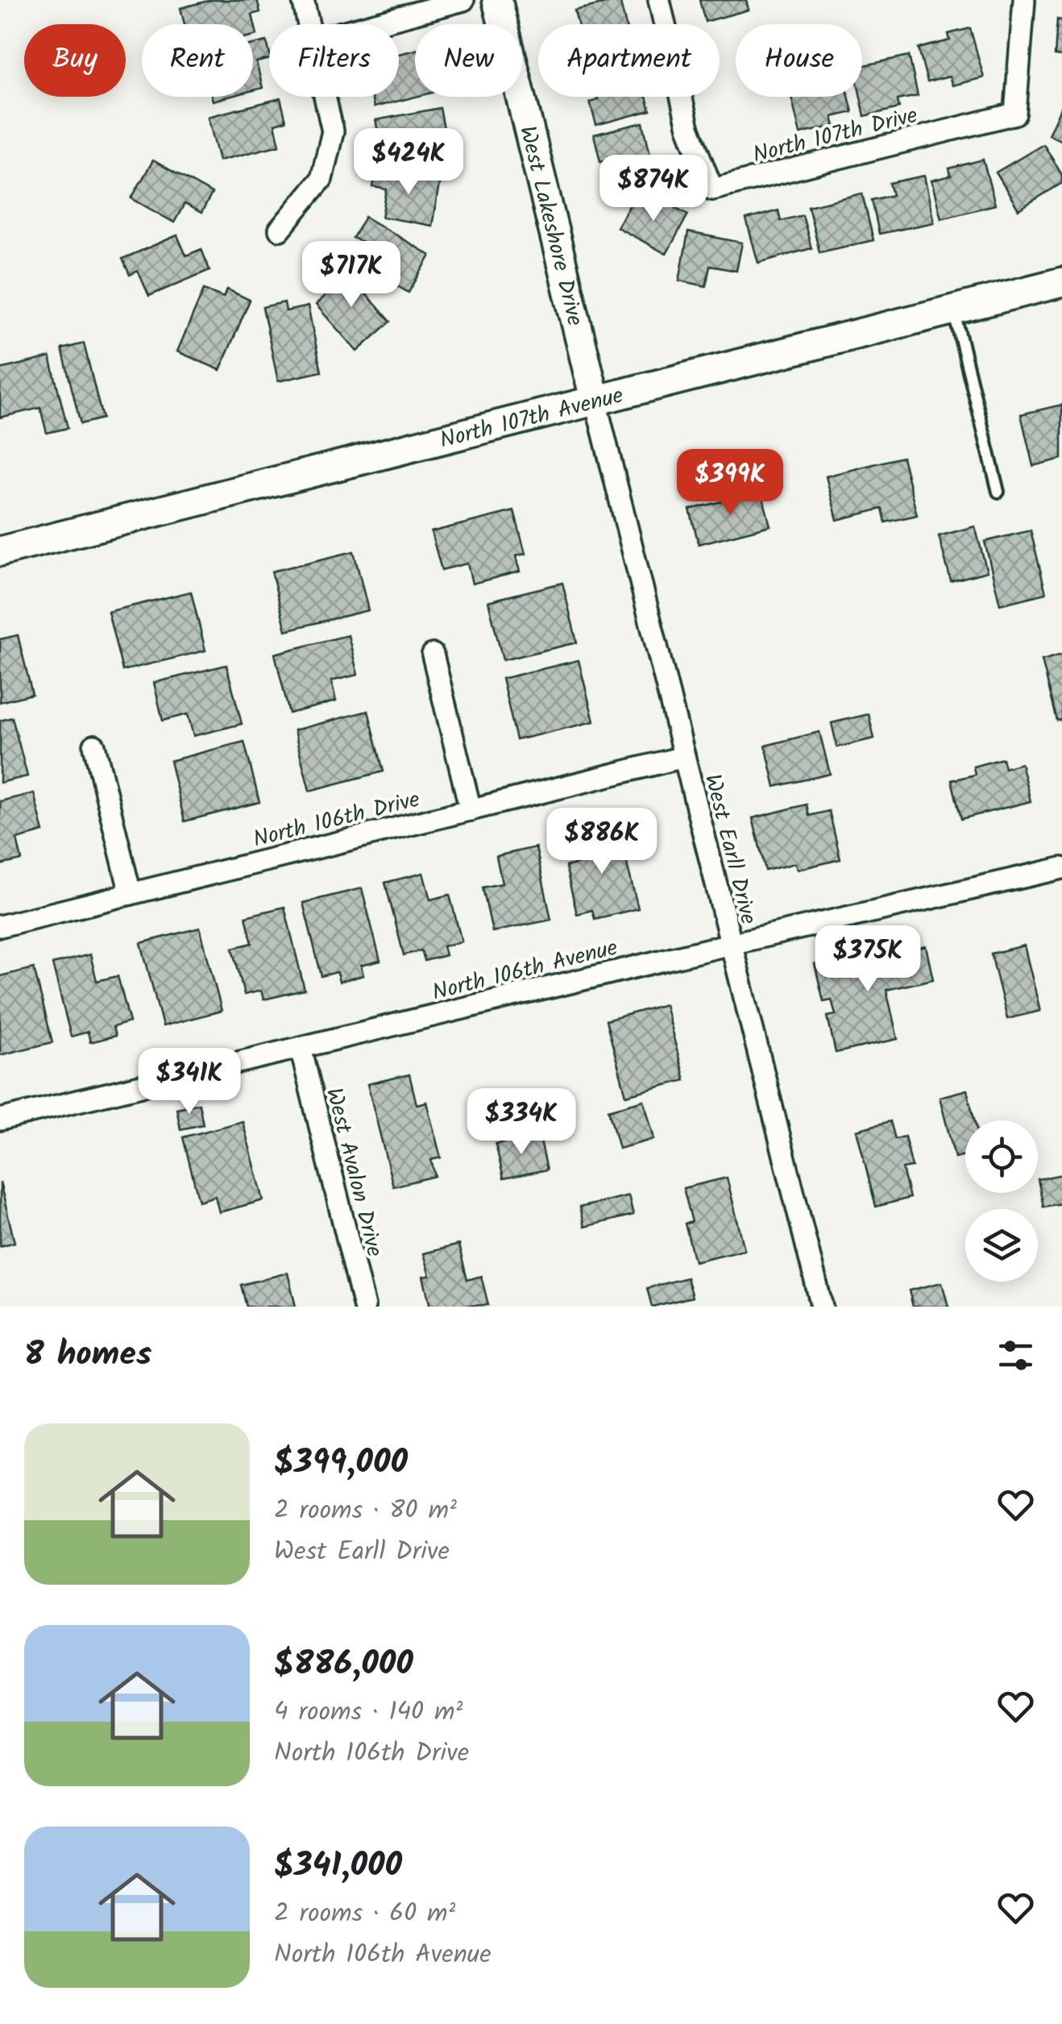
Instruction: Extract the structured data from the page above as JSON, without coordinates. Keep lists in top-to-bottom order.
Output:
{
  "streets": {
    "main road": ["West Lakeshore Drive", "North 107th Avenue"],
    "street": [
      "North 107th Drive",
      "North 106th Drive",
      "West Earll Drive",
      "North 106th Avenue",
      "West Avalon Drive"
    ]
  },
  "crossings": [
    ["West Lakeshore Drive", "North 107th Avenue"],
    ["West Lakeshore Drive", "West Earll Drive"],
    ["North 107th Avenue", "West Earll Drive"],
    ["North 106th Drive", "West Earll Drive"],
    ["West Earll Drive", "North 106th Avenue"],
    ["North 106th Avenue", "West Avalon Drive"]
  ],
  "page": {
    "chip": [
      "Buy",
      "Rent",
      "Filters",
      "New",
      "Apartment",
      "House"
    ],
    "price": [
      "$424K",
      "$874K",
      "$717K",
      "$399K",
      "$886K",
      "$375K",
      "$341K",
      "$334K"
    ],
    "heading": "8 homes",
    "list": [
      {
        "name": "$399,000",
        "note": "2 rooms · 80 m² · West Earll Drive"
      },
      {
        "name": "$886,000",
        "note": "4 rooms · 140 m² · North 106th Drive"
      },
      {
        "name": "$341,000",
        "note": "2 rooms · 60 m² · North 106th Avenue"
      }
    ]
  }
}
